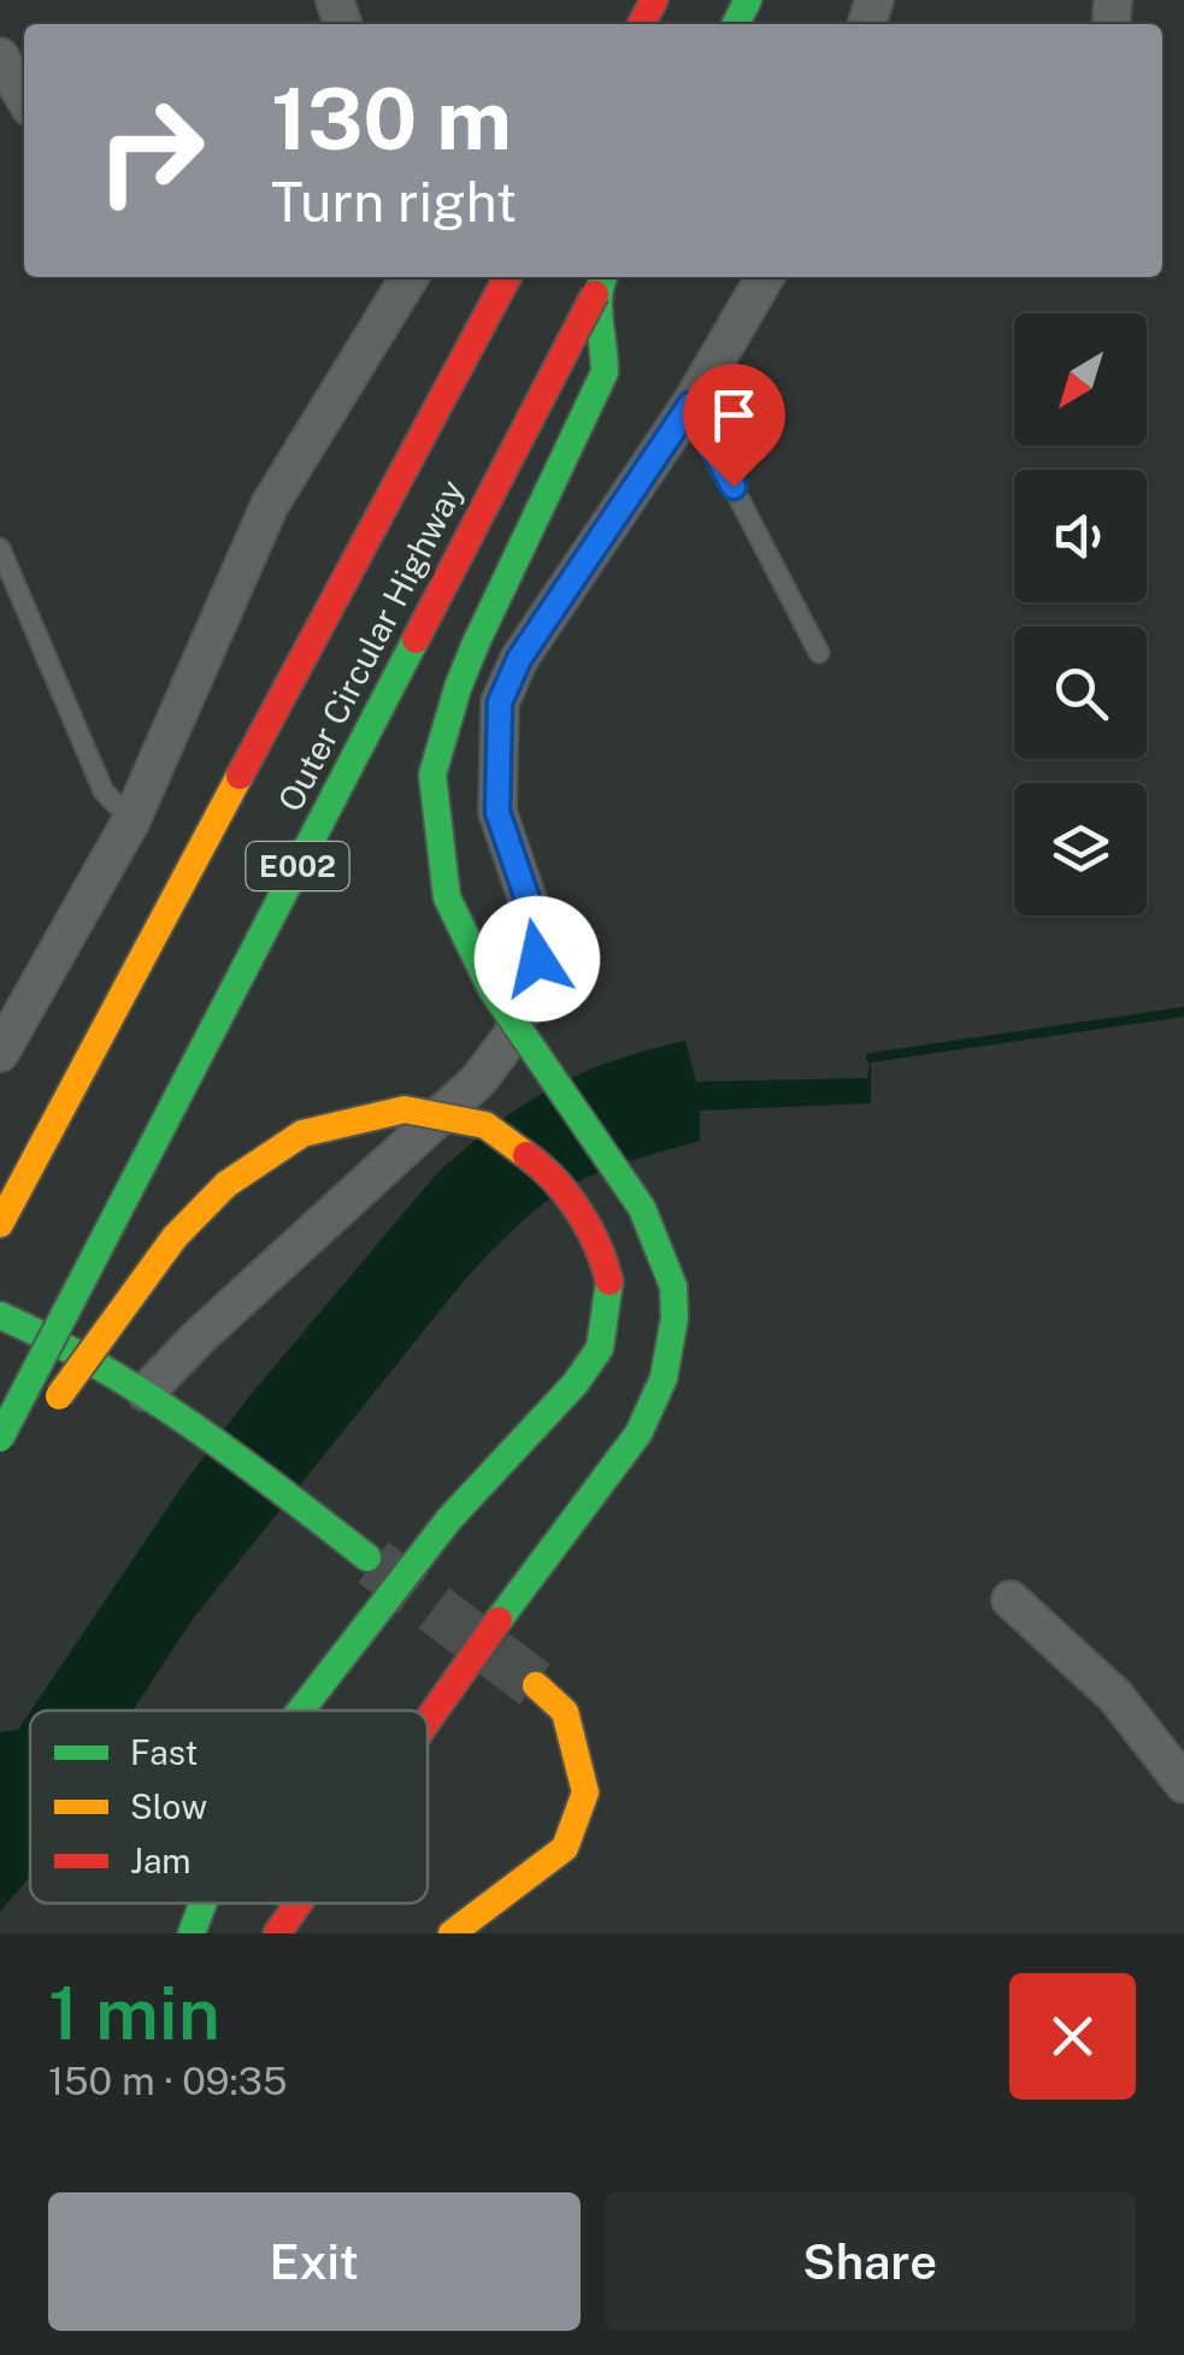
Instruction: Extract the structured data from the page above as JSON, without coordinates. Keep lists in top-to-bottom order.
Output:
{
  "streets": {
    "main road": ["Outer Circular Highway", "E002"]
  },
  "legend": ["Fast", "Slow", "Jam"],
  "north": "bottom left",
  "page": {
    "turn": ["130 m", "Turn right"],
    "heading": ["1 min", "150 m · 09:35"],
    "buttons": ["Exit", "Share"]
  }
}
